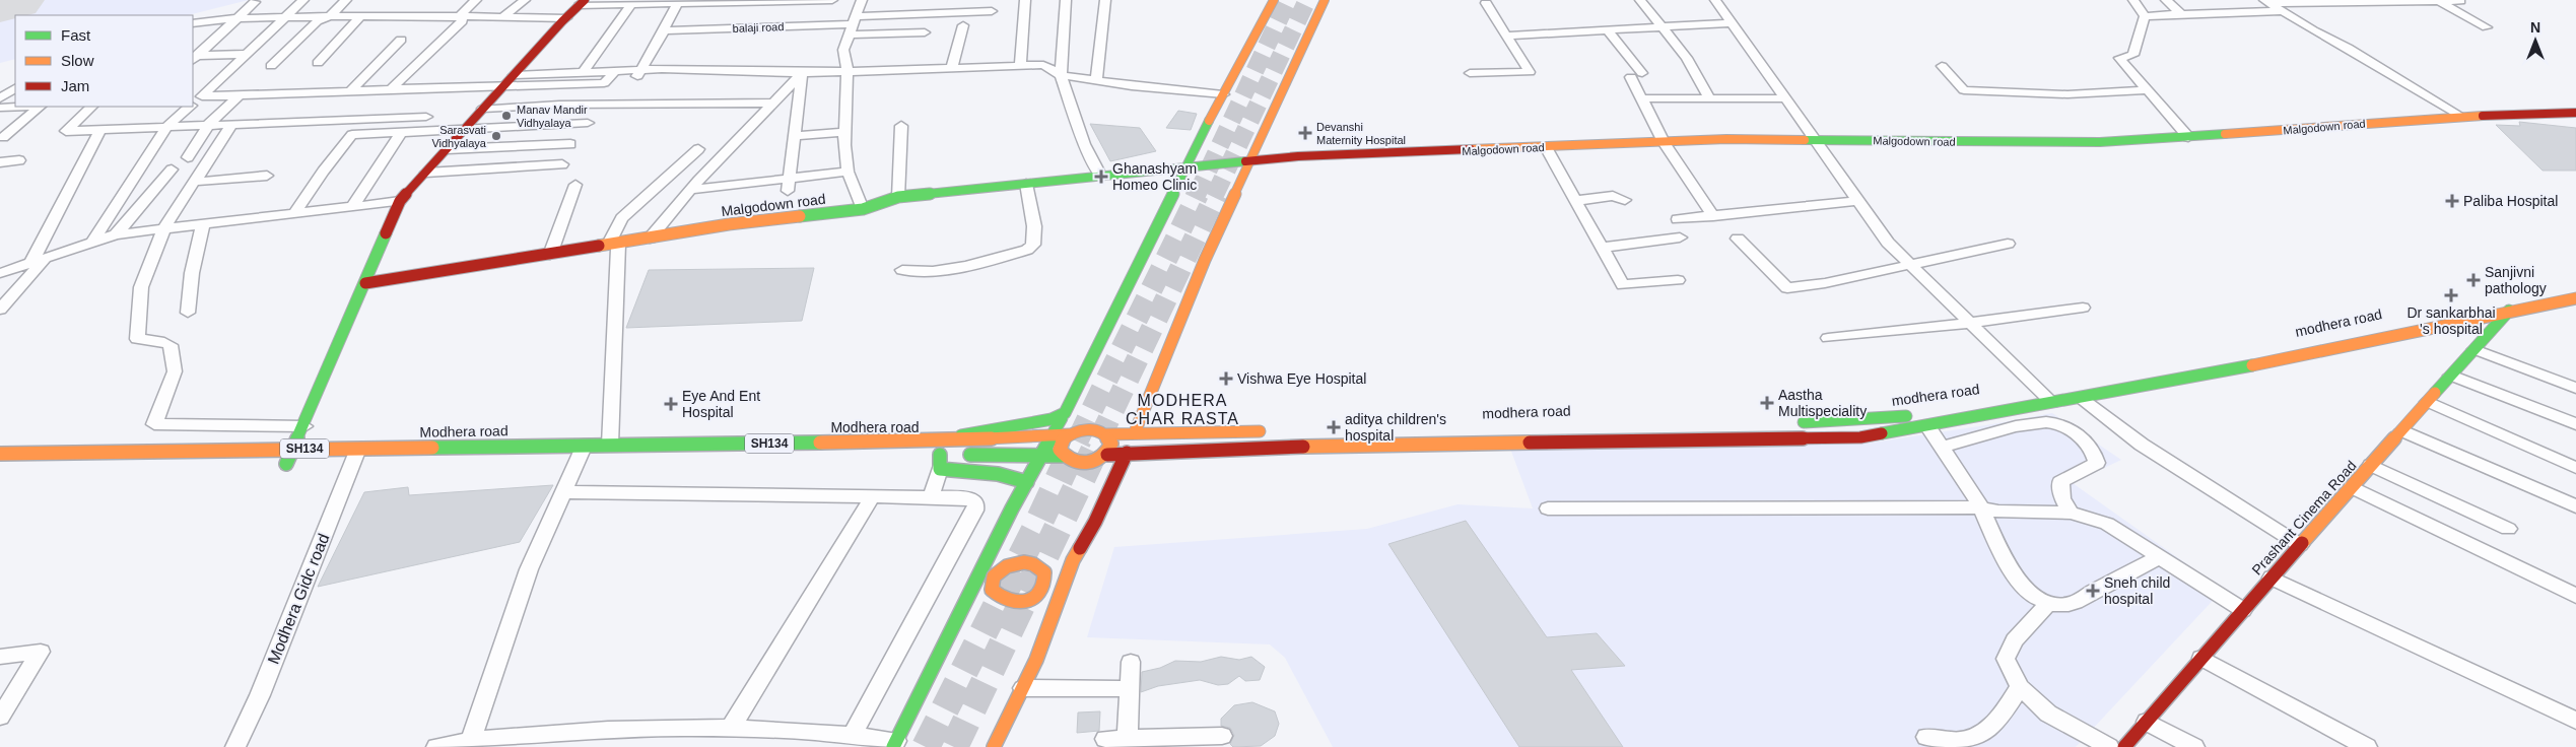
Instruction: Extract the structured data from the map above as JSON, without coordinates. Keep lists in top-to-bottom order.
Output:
{
  "streets": {
    "street": [
      "balaji road",
      "Malgodown road",
      "modhera road",
      "Modhera road",
      "SH134",
      "Prashant Cinema Road",
      "Modhera Gidc road"
    ]
  },
  "crossings": [
    ["Modhera road", "Modhera Gidc road"]
  ],
  "districts": ["MODHERA CHAR RASTA"],
  "places": {
    "other": ["Manav Mandir Vidhyalaya", "Sarasvati Vidhyalaya"],
    "health": [
      "Devanshi Maternity Hospital",
      "Ghanashyam Homeo Clinic",
      "Paliba Hospital",
      "Sanjivni pathology",
      "Dr sankarbhai 's hospital",
      "Vishwa Eye Hospital",
      "Aastha Multispeciality",
      "Eye And Ent Hospital",
      "aditya children's hospital",
      "Sneh child hospital"
    ]
  },
  "legend": ["Fast", "Slow", "Jam"],
  "north": "top"
}
